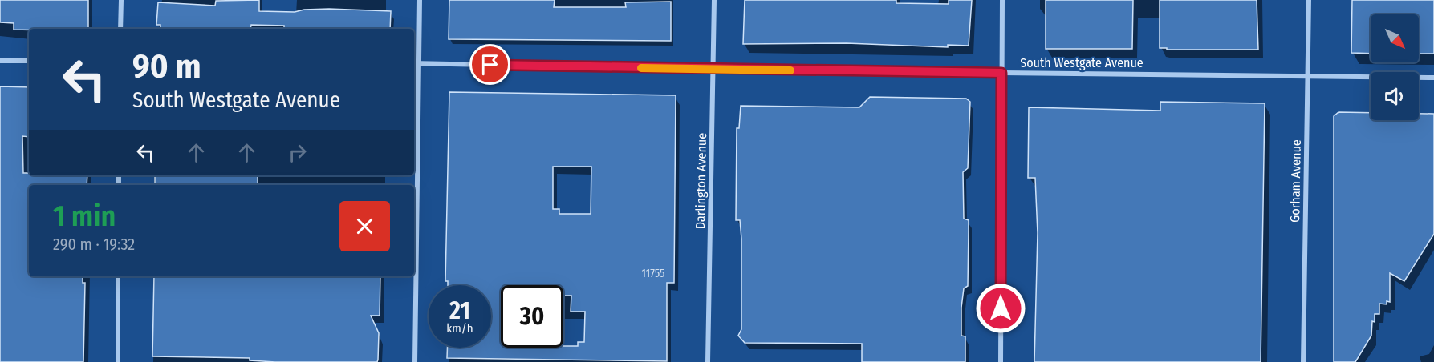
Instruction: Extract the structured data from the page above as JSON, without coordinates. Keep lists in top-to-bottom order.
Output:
{
  "streets": {
    "street": ["South Westgate Avenue", "Darlington Avenue", "Gorham Avenue"]
  },
  "crossings": [
    ["South Westgate Avenue", "Darlington Avenue"],
    ["South Westgate Avenue", "Gorham Avenue"]
  ],
  "house_numbers": ["11755"],
  "north": "bottom right",
  "page": {
    "turn": ["90 m", "South Westgate Avenue"],
    "heading": ["1 min", "290 m · 19:32"],
    "speed": "21 km/h",
    "limit": "30"
  }
}
